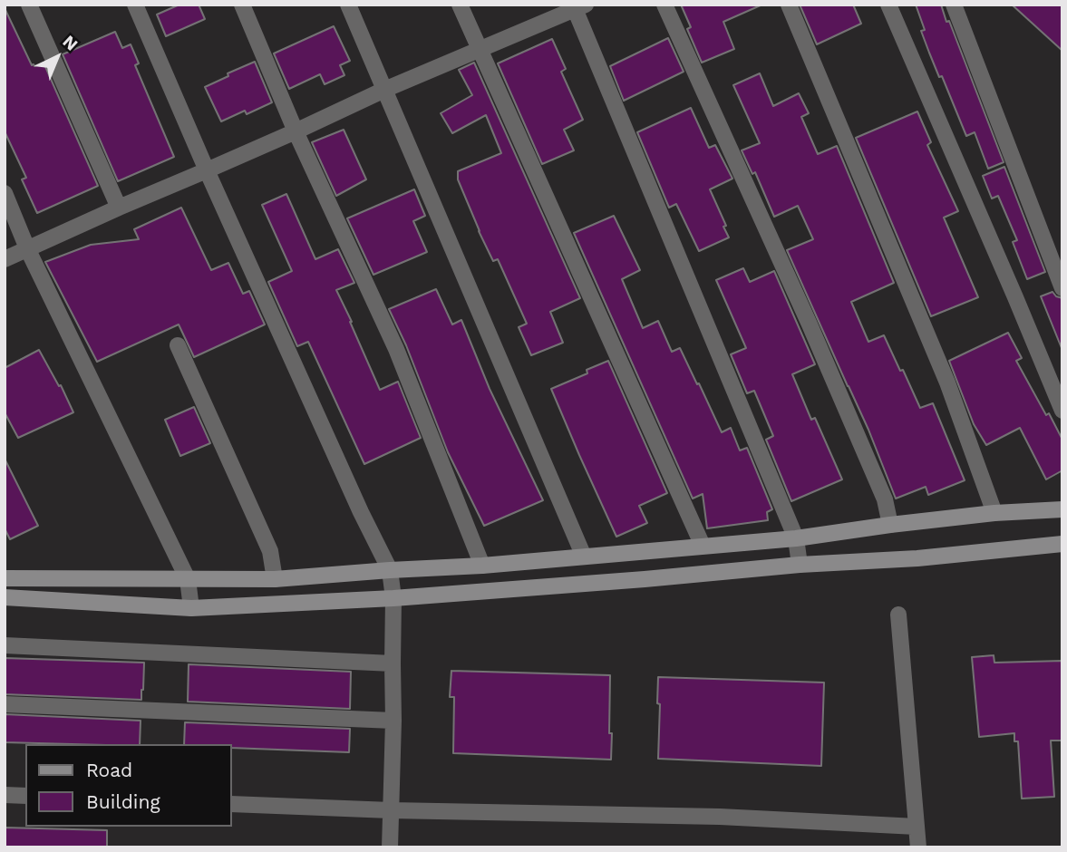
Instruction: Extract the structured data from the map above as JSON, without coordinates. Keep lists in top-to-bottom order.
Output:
{
  "legend": ["Road", "Building"],
  "north": "top right"
}
